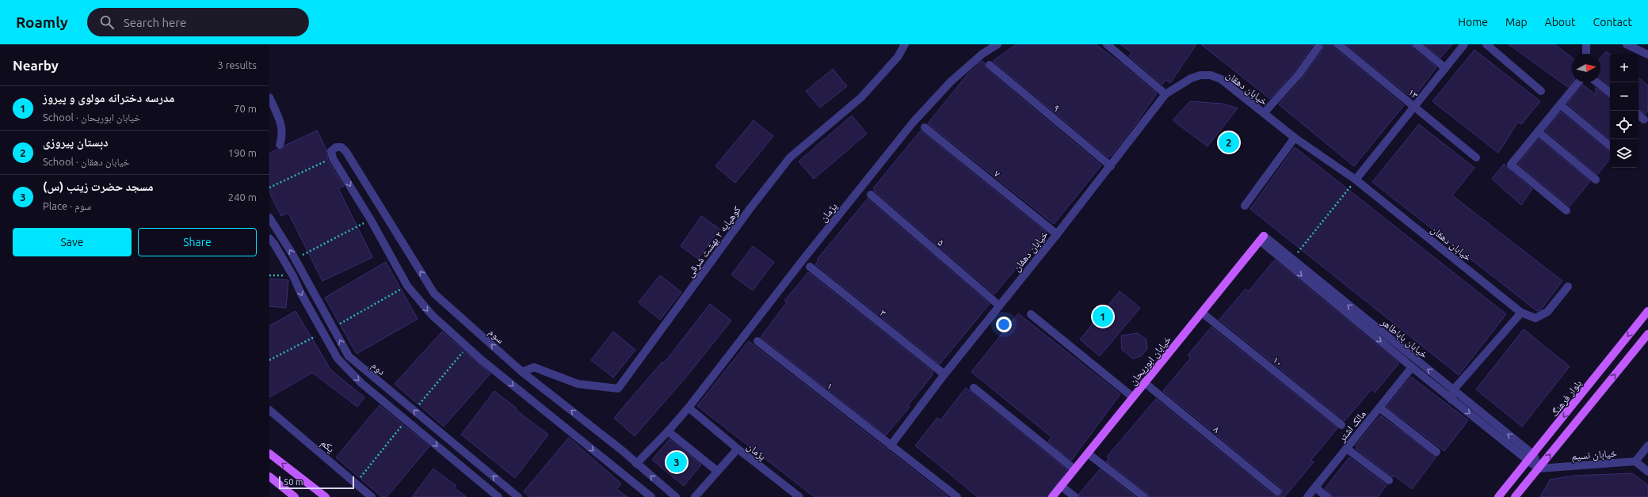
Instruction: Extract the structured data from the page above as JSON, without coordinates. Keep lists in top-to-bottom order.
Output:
{
  "streets": {
    "main road": ["خیابان ابوریحان", "بلوار فرهنگ"],
    "street": [
      "خیابان دهقان",
      "۱۳",
      "۹",
      "۷",
      "پژمان",
      "کوهپایه ۲ بهشت شرقی",
      "۵",
      "۳",
      "سوم",
      "خیابان باباطاهر",
      "۱۰",
      "دوم",
      "۱",
      "مالک اشتر",
      "۸",
      "یکم",
      "خیابان نسیم"
    ]
  },
  "crossings": [
    ["خیابان دهقان", "۹"],
    ["خیابان دهقان", "۷"],
    ["خیابان دهقان", "۵"],
    ["خیابان دهقان", "۳"],
    ["خیابان دهقان", "۱"],
    ["پژمان", "سوم"],
    ["کوهپایه ۲ بهشت شرقی", "سوم"],
    ["خیابان باباطاهر", "خیابان ابوریحان"],
    ["خیابان باباطاهر", "بلوار فرهنگ"],
    ["خیابان باباطاهر", "مالک اشتر"],
    ["خیابان ابوریحان", "۱۰"],
    ["خیابان ابوریحان", "۸"]
  ],
  "scale_bar": "50 m",
  "north": "right",
  "page": {
    "header": "Roamly",
    "search": "Search here",
    "nav": [
      "Home",
      "Map",
      "About",
      "Contact"
    ],
    "heading": ["Nearby", "3 results"],
    "map_buttons": ["+", "−"],
    "list": [
      {
        "mark": "1",
        "name": "مدرسه دخترانه مولوی و پیروز",
        "note": "School · خیابان ابوریحان",
        "value": "70 m"
      },
      {
        "mark": "2",
        "name": "دبستان پیروزی",
        "note": "School · خیابان دهقان",
        "value": "190 m"
      },
      {
        "mark": "3",
        "name": "مسجد حضرت زینب (س)",
        "note": "Place · سوم",
        "value": "240 m"
      }
    ],
    "pins": ["2", "1", "3"],
    "buttons": ["Save", "Share"],
    "scale": "50 m"
  }
}
